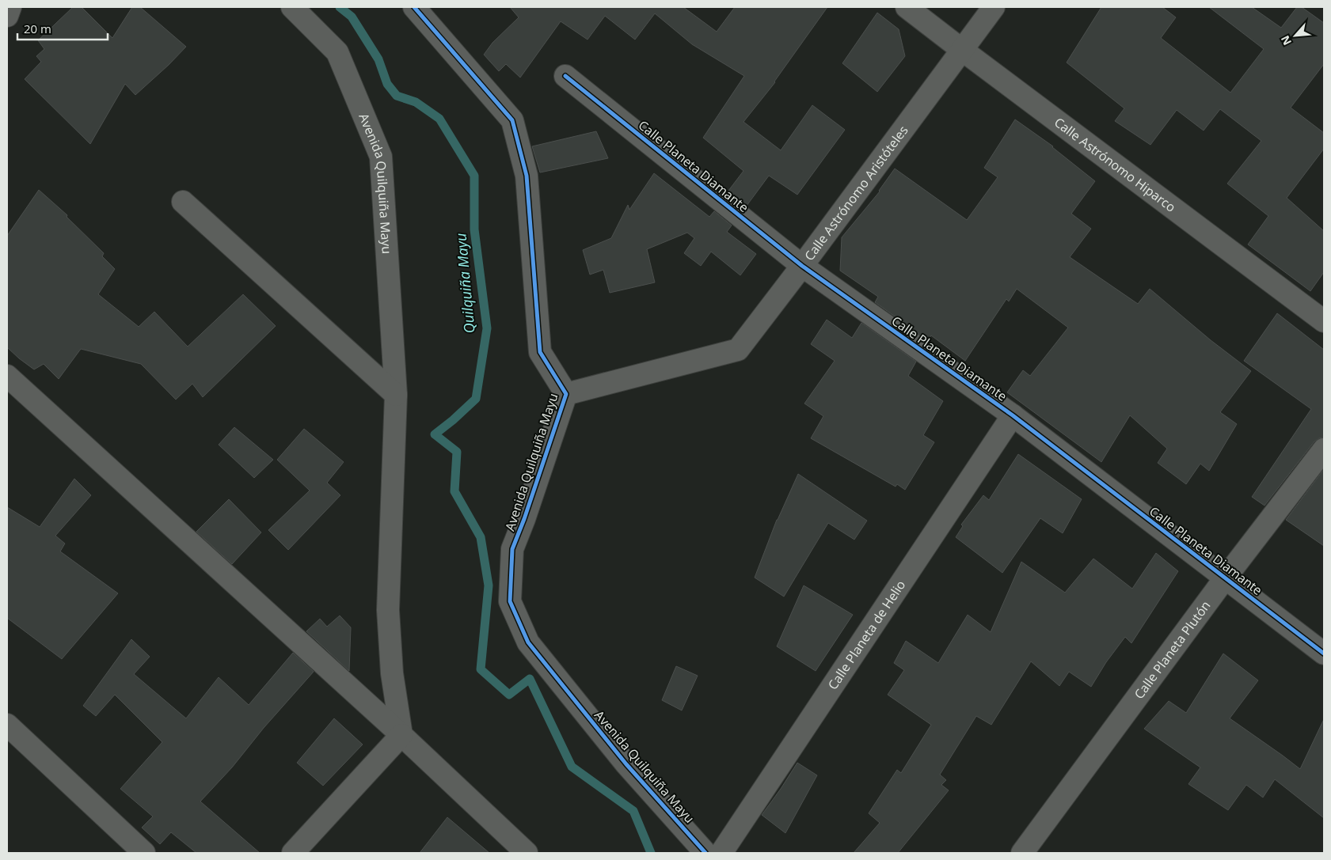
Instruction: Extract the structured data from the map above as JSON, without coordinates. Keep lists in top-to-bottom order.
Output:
{
  "streets": {
    "street": [
      "Calle Astrónomo Hiparco",
      "Calle Planeta Diamante",
      "Avenida Quilquiña Mayu",
      "Calle Astrónomo Aristóteles",
      "Calle Planeta de Helio",
      "Calle Planeta Plutón"
    ]
  },
  "crossings": [
    ["Calle Astrónomo Hiparco", "Calle Astrónomo Aristóteles"],
    ["Calle Planeta Diamante", "Calle Astrónomo Aristóteles"],
    ["Calle Planeta Diamante", "Calle Planeta de Helio"],
    ["Calle Planeta Diamante", "Calle Planeta Plutón"],
    ["Avenida Quilquiña Mayu", "Calle Astrónomo Aristóteles"]
  ],
  "water": ["Quilquiña Mayu"],
  "scale_bar": "20 m",
  "north": "bottom left"
}
